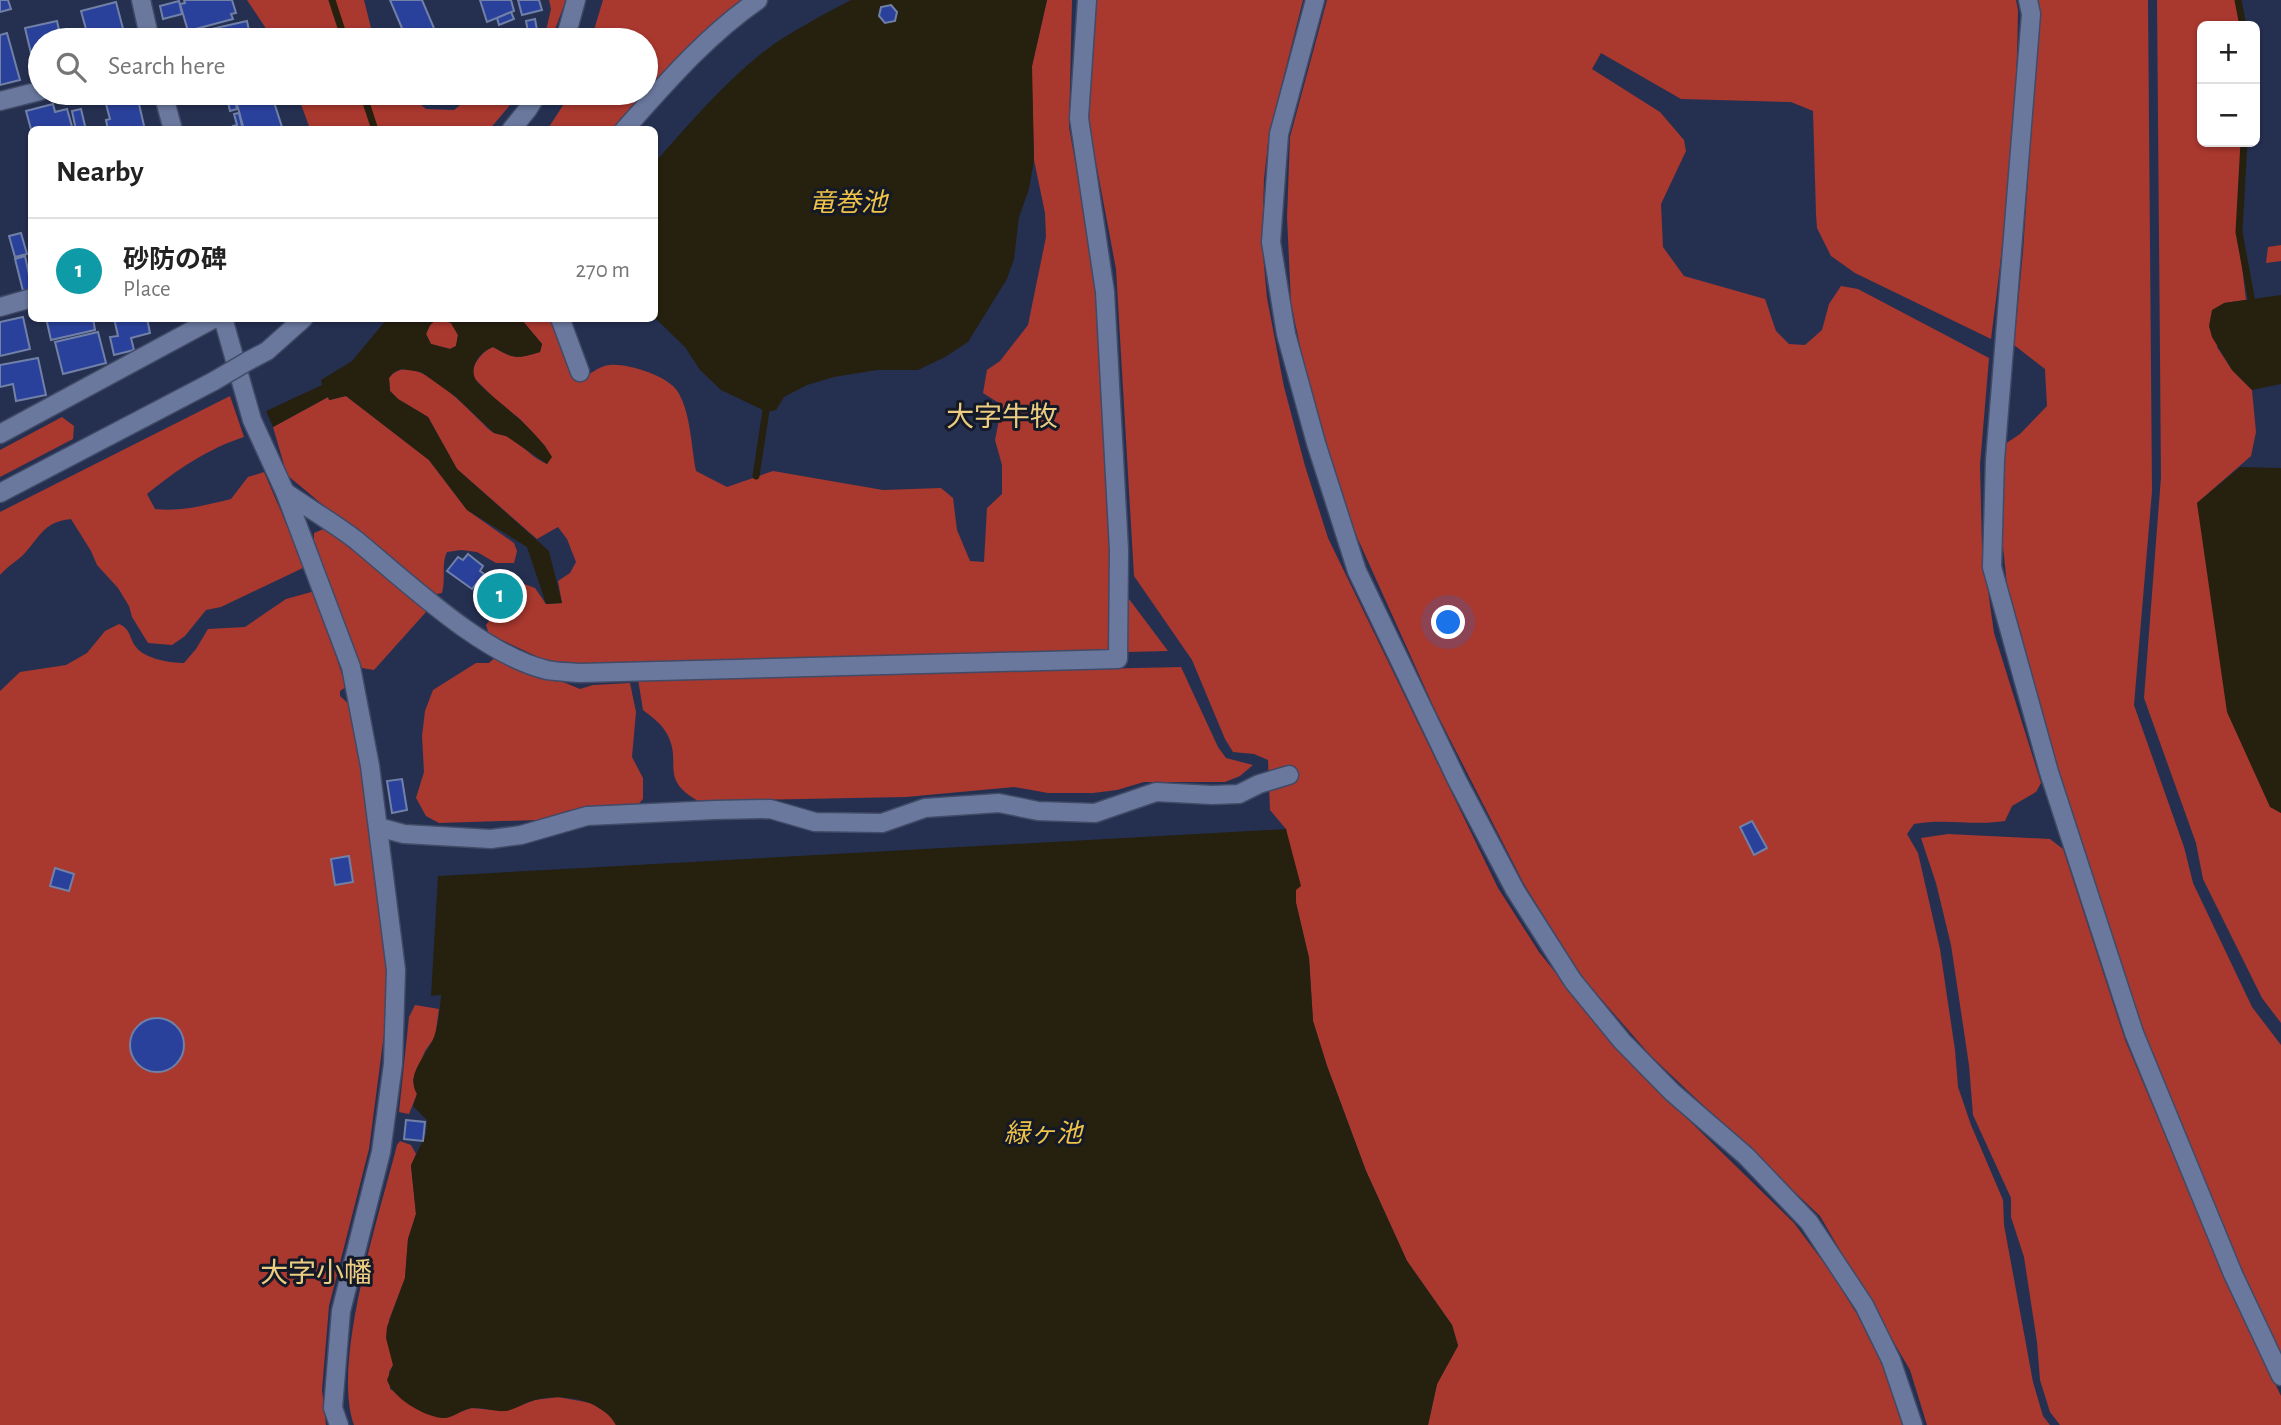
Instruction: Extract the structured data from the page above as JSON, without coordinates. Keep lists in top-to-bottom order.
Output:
{
  "districts": ["大字牛牧", "大字小幡"],
  "water": ["竜巻池", "緑ヶ池"],
  "page": {
    "map_buttons": ["+", "−"],
    "search": "Search here",
    "heading": "Nearby",
    "list": [
      {
        "mark": "1",
        "name": "砂防の碑",
        "note": "Place",
        "value": "270 m"
      }
    ],
    "pins": "1"
  }
}
